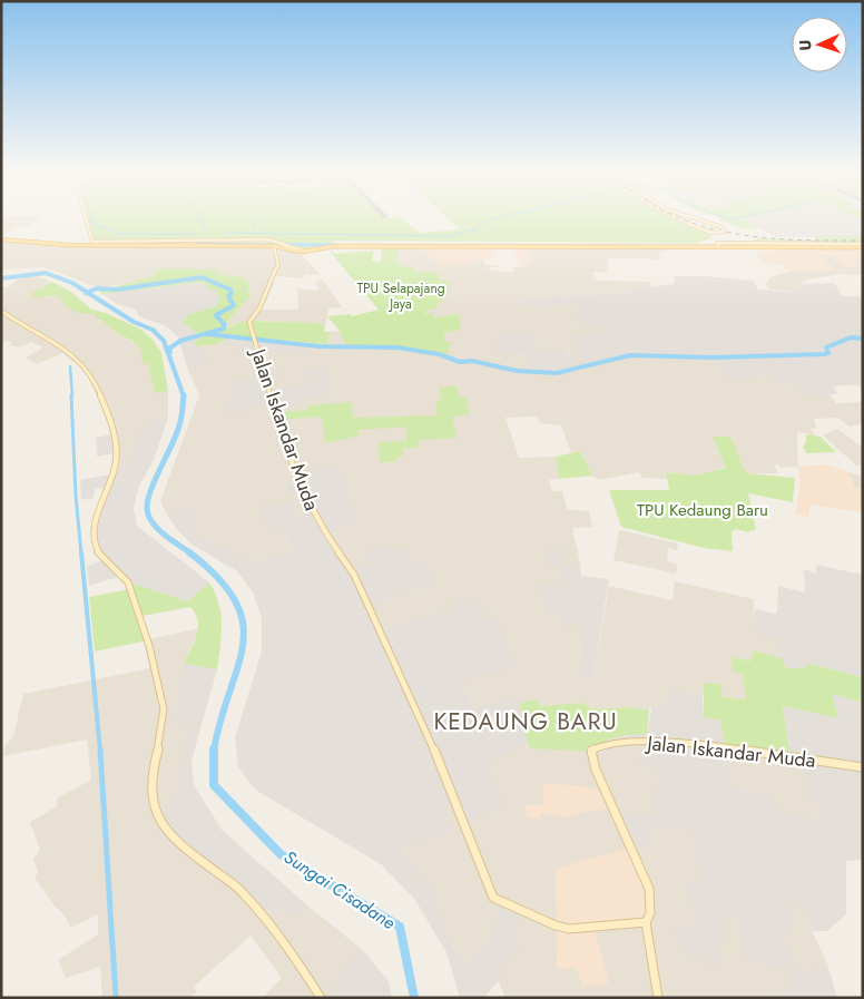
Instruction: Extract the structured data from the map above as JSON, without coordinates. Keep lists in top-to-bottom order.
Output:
{
  "streets": {
    "street": ["Jalan Iskandar Muda"]
  },
  "districts": ["KEDAUNG BARU"],
  "water": ["Sungai Cisadane"],
  "parks": ["TPU Selapajang Jaya", "TPU Kedaung Baru"],
  "north": "left"
}
